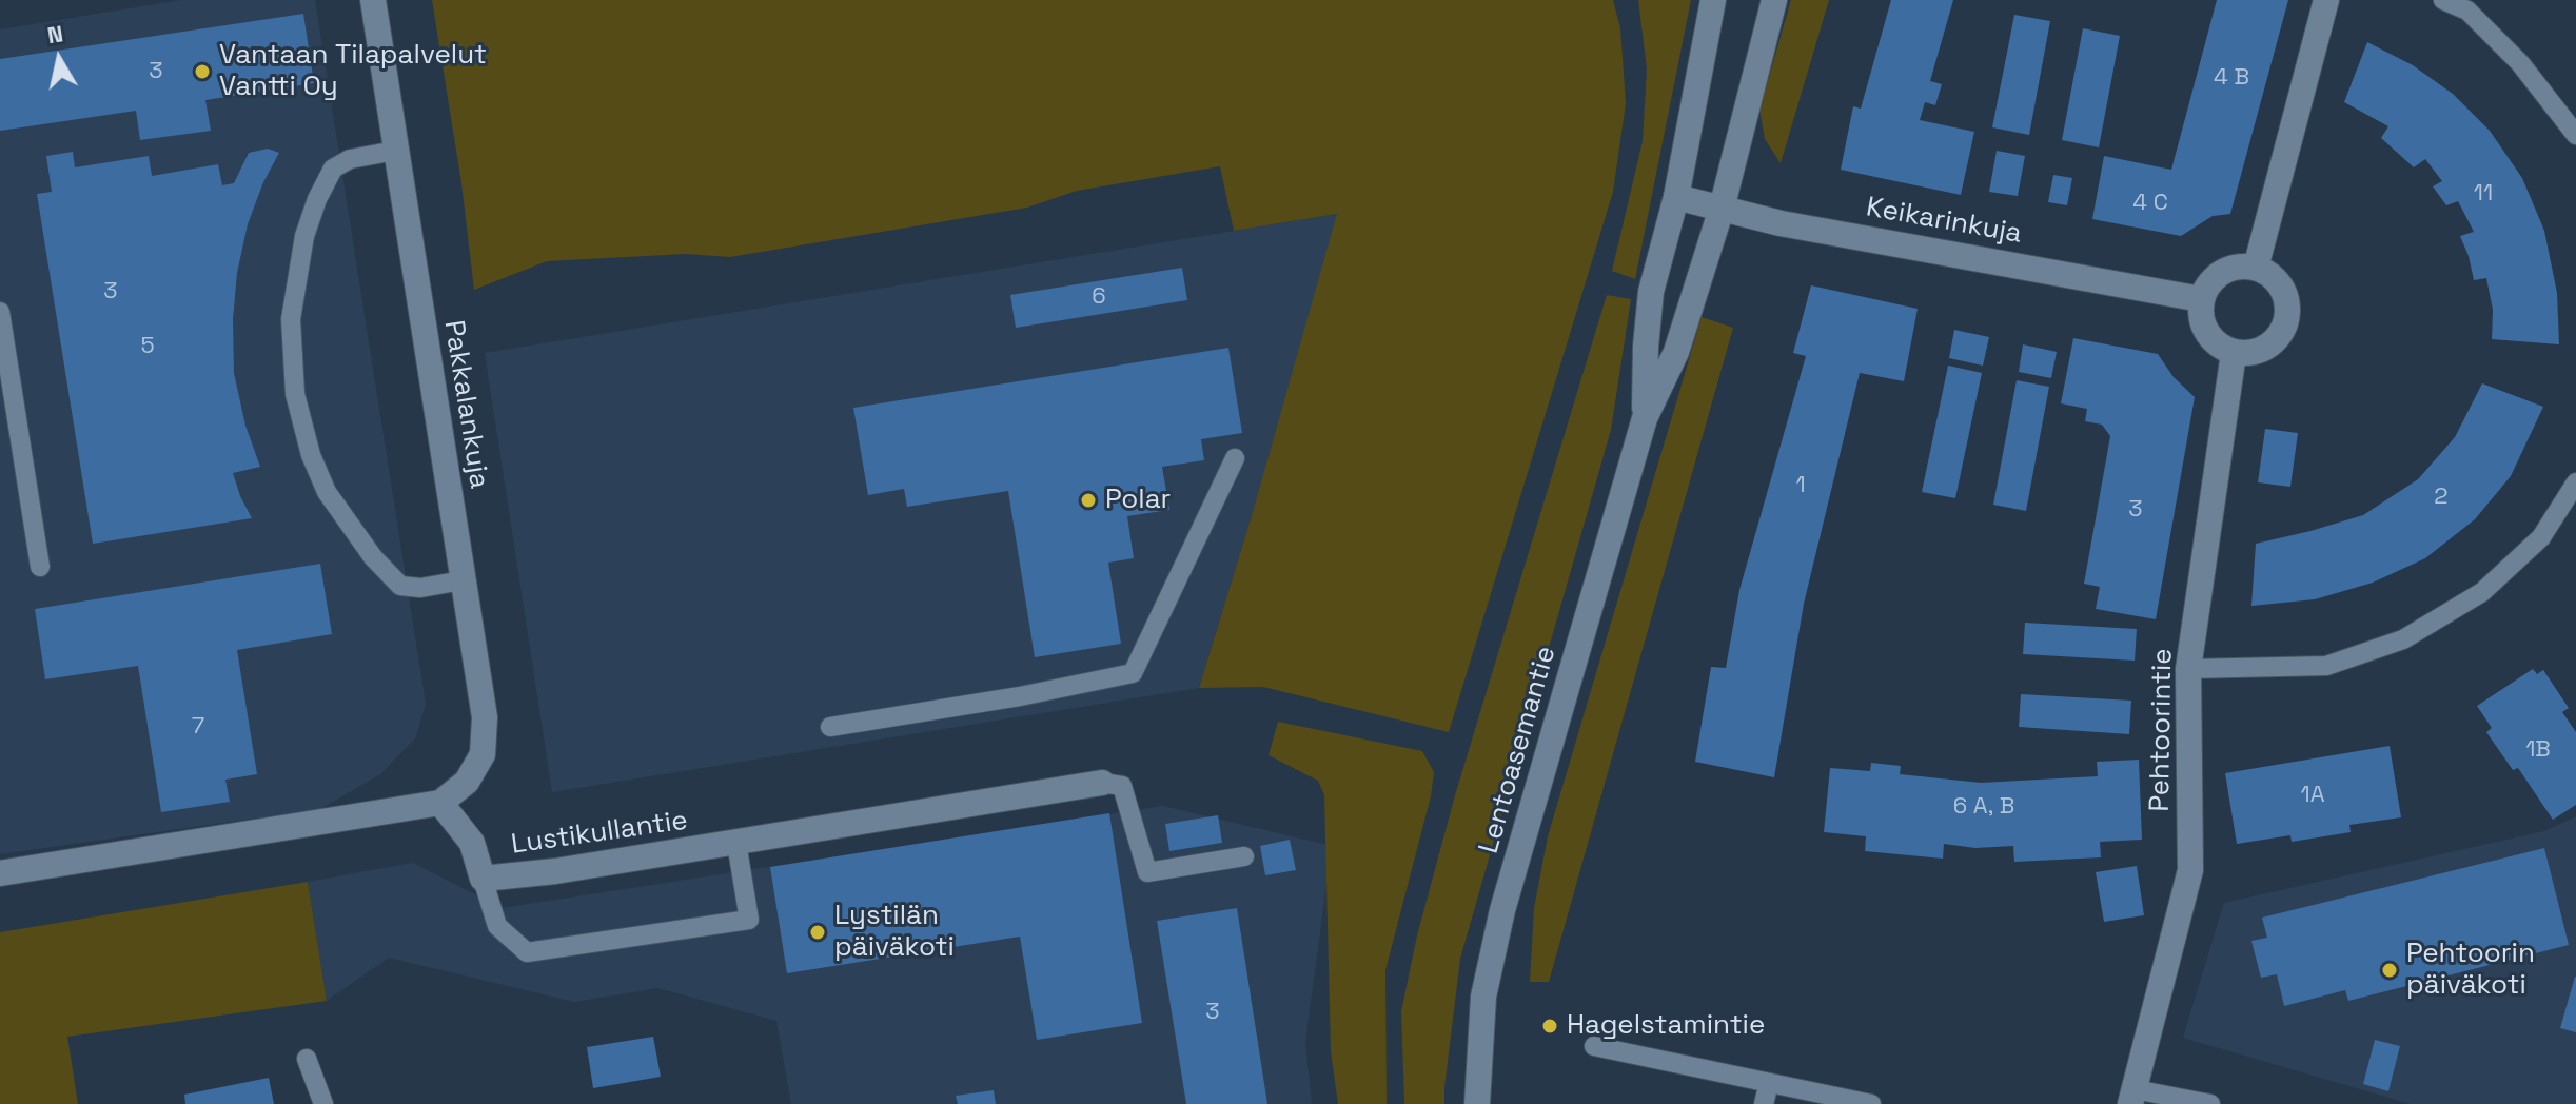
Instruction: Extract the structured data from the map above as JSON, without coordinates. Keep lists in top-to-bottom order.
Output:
{
  "streets": {
    "street": [
      "Keikarinkuja",
      "Pakkalankuja",
      "Pehtoorintie",
      "Lentoasemantie",
      "Lustikullantie"
    ]
  },
  "crossings": [
    ["Keikarinkuja", "Pehtoorintie"],
    ["Keikarinkuja", "Lentoasemantie"],
    ["Pakkalankuja", "Lustikullantie"]
  ],
  "places": [
    "Vantaan Tilapalvelut Vantti Oy",
    "Polar",
    "Lystilän päiväkoti",
    "Pehtoorin päiväkoti",
    "Hagelstamintie"
  ],
  "house_numbers": [
    "3",
    "4 B",
    "11",
    "4 C",
    "3",
    "6",
    "5",
    "1",
    "2",
    "3",
    "7",
    "1B",
    "1A",
    "6 A, B",
    "3"
  ],
  "north": "top"
}
